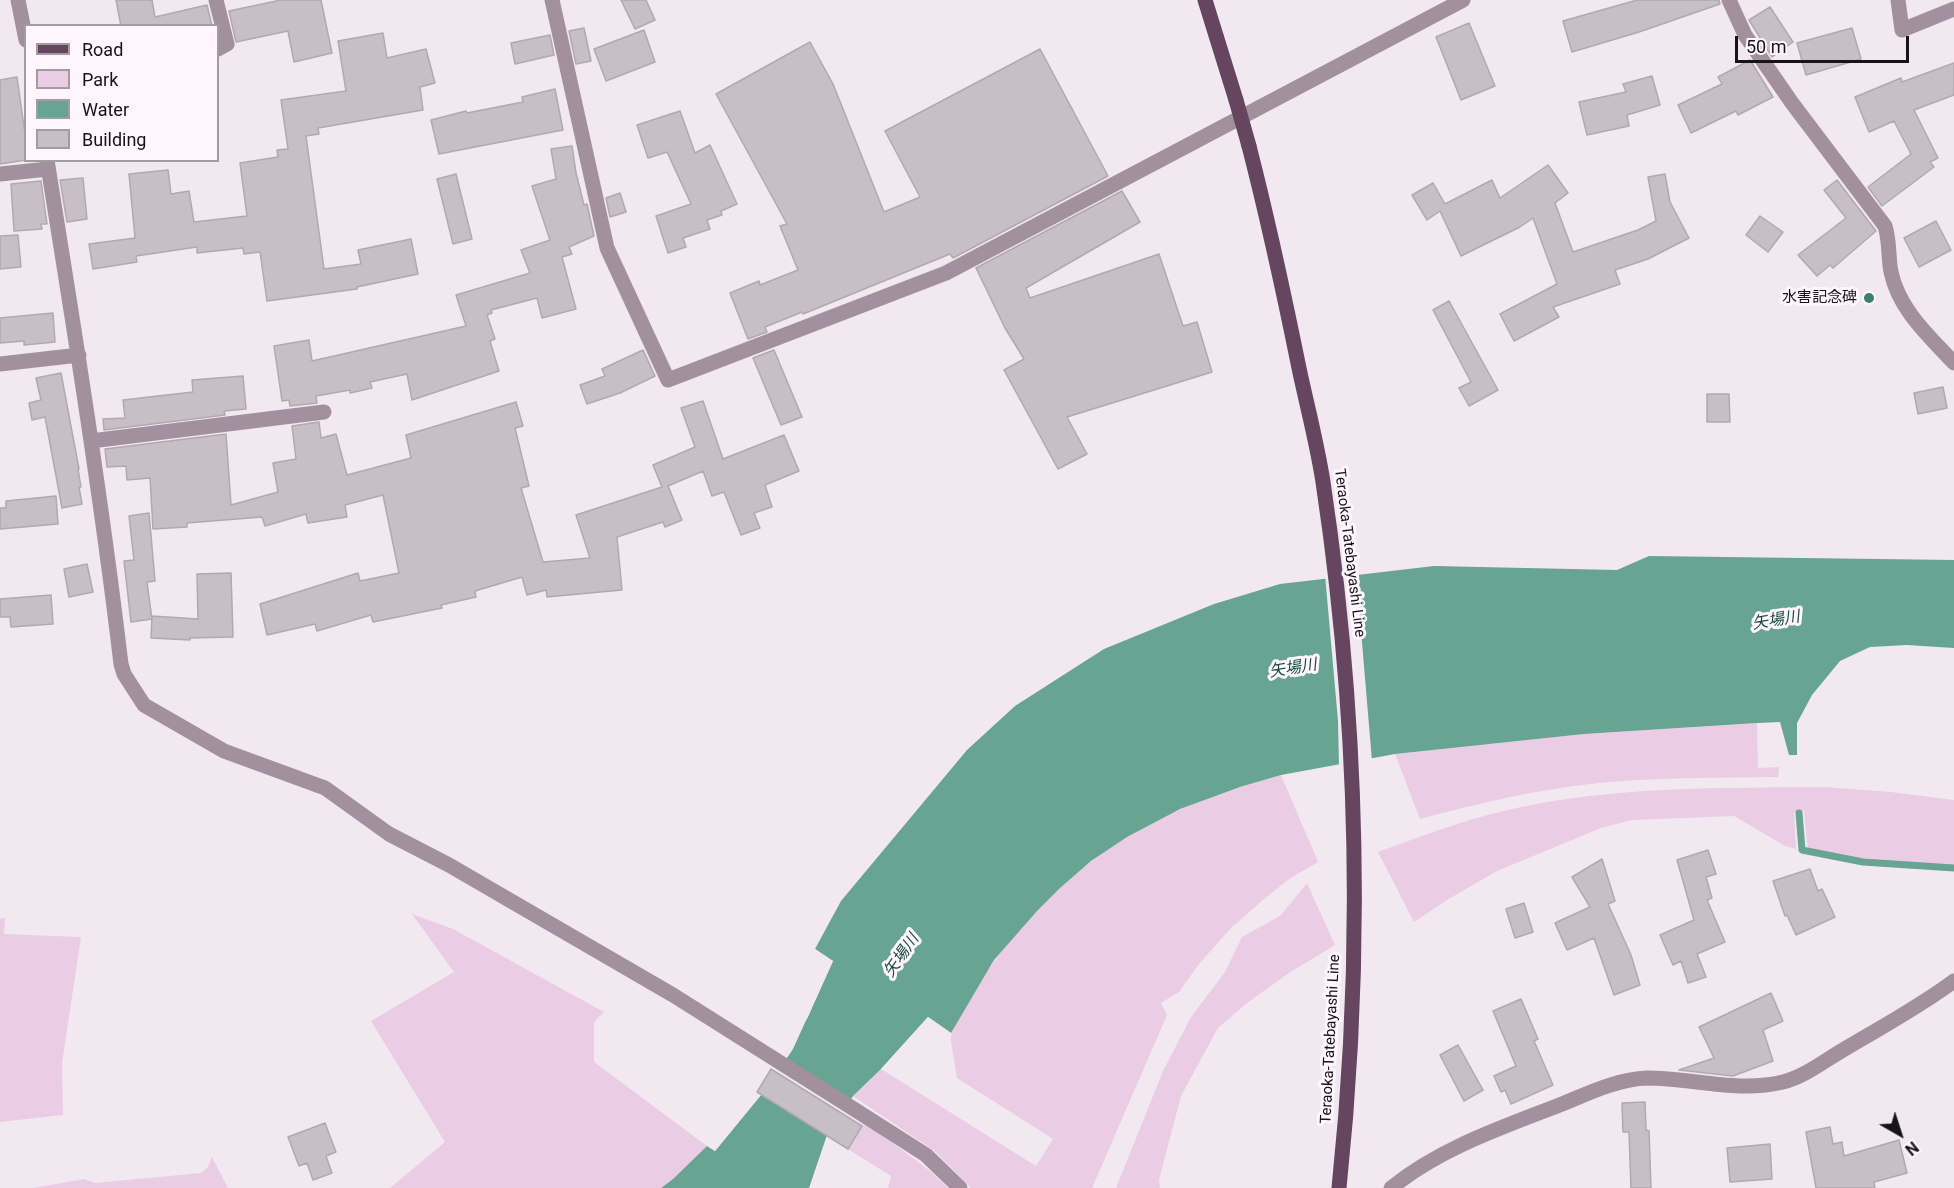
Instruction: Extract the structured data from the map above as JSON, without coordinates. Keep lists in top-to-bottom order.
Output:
{
  "streets": {
    "main road": ["Teraoka-Tatebayashi Line"]
  },
  "water": ["矢場川"],
  "places": ["水害記念碑"],
  "legend": [
    "Road",
    "Park",
    "Water",
    "Building"
  ],
  "scale_bar": "50 m",
  "north": "bottom right"
}
